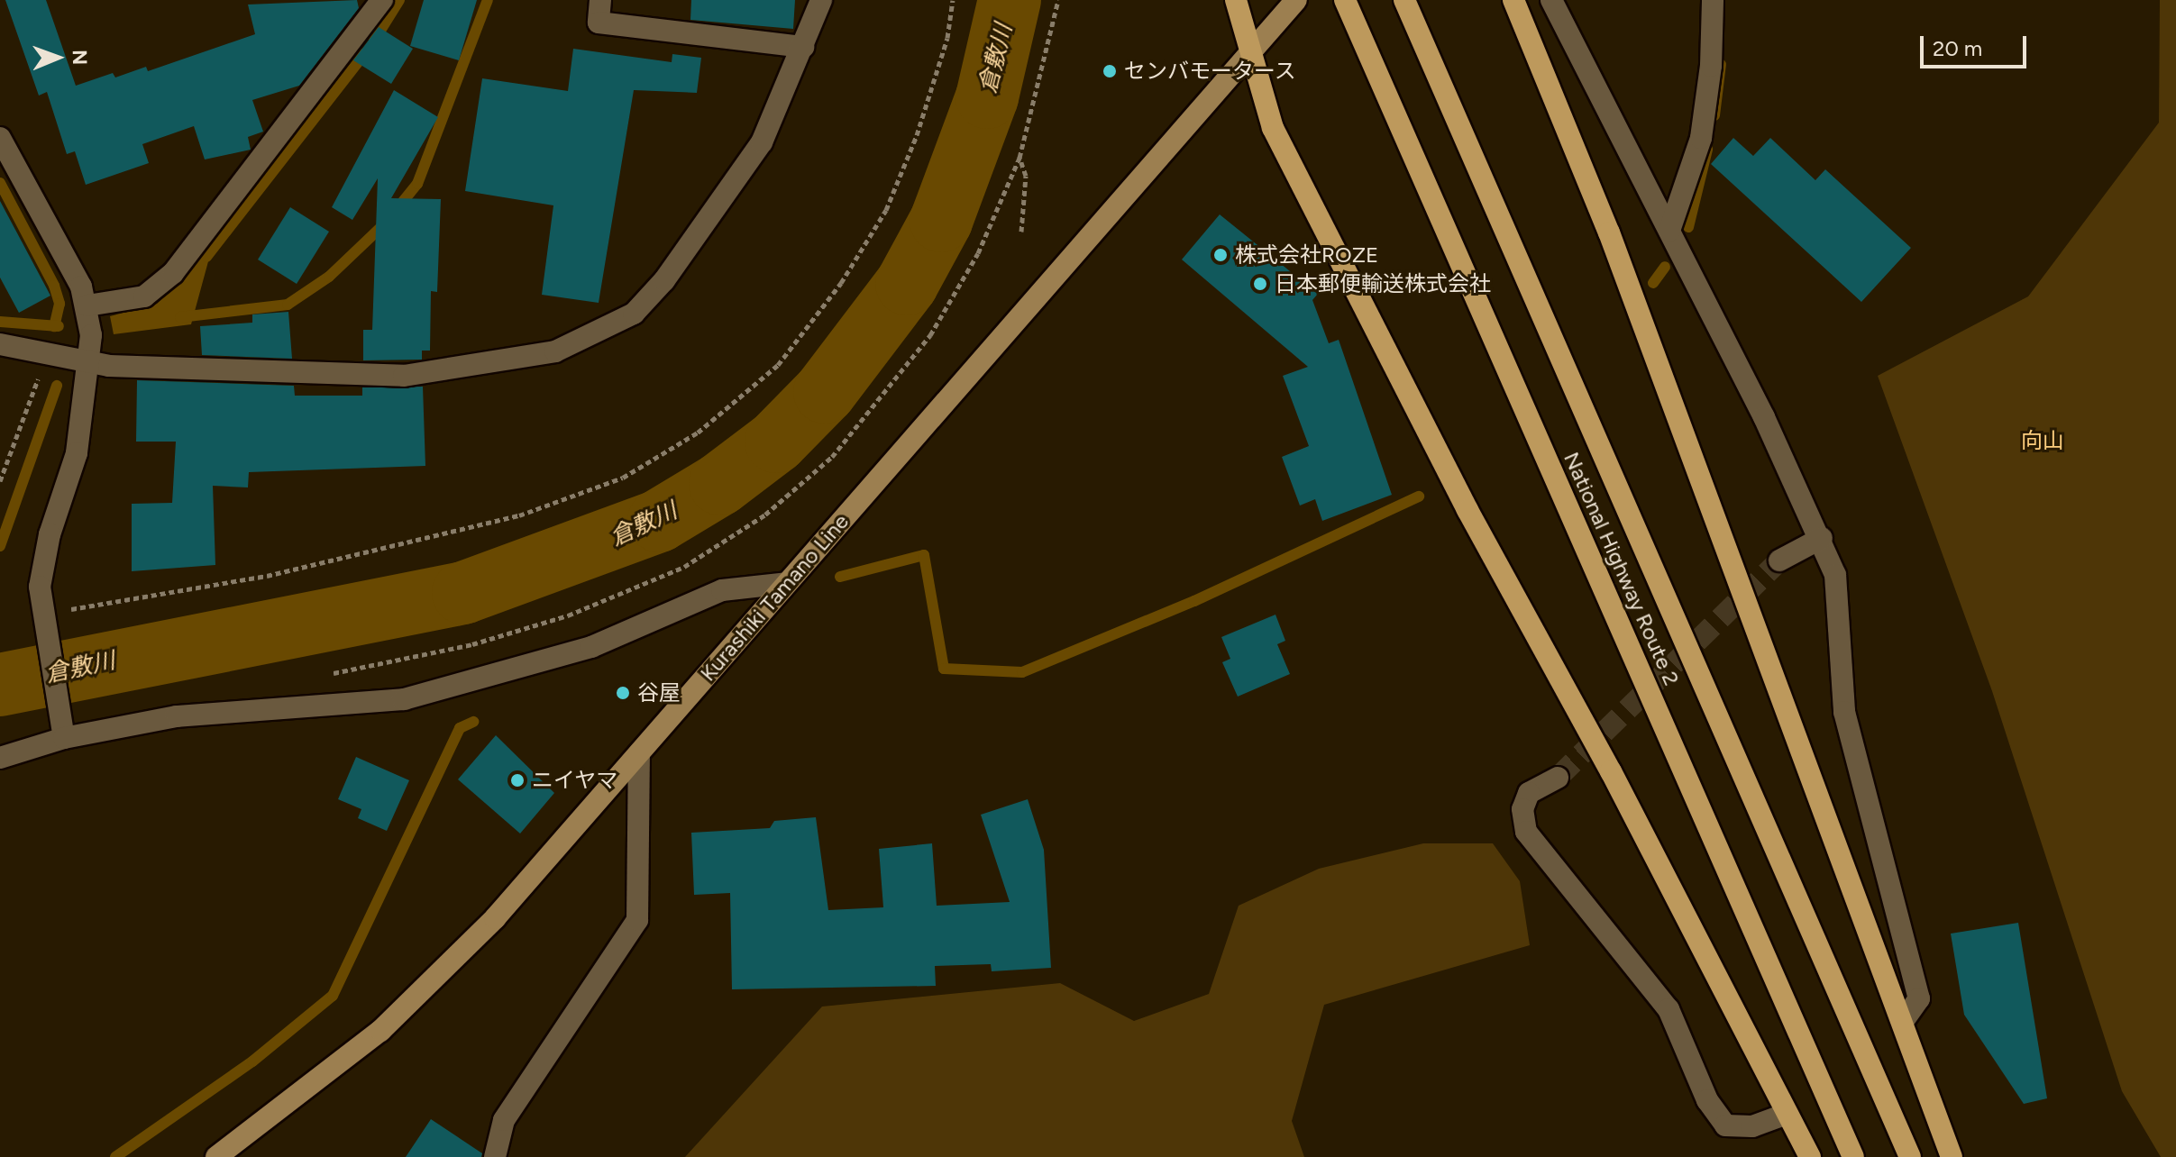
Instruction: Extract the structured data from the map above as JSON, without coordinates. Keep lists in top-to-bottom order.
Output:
{
  "streets": {
    "highway": ["National Highway Route 2"],
    "main road": ["Kurashiki Tamano Line"]
  },
  "water": ["倉敷川"],
  "parks": ["向山"],
  "places": [
    "センバモータース",
    "株式会社ROZE",
    "日本郵便輸送株式会社",
    "谷屋",
    "ニイヤマ"
  ],
  "scale_bar": "20 m",
  "north": "right"
}
